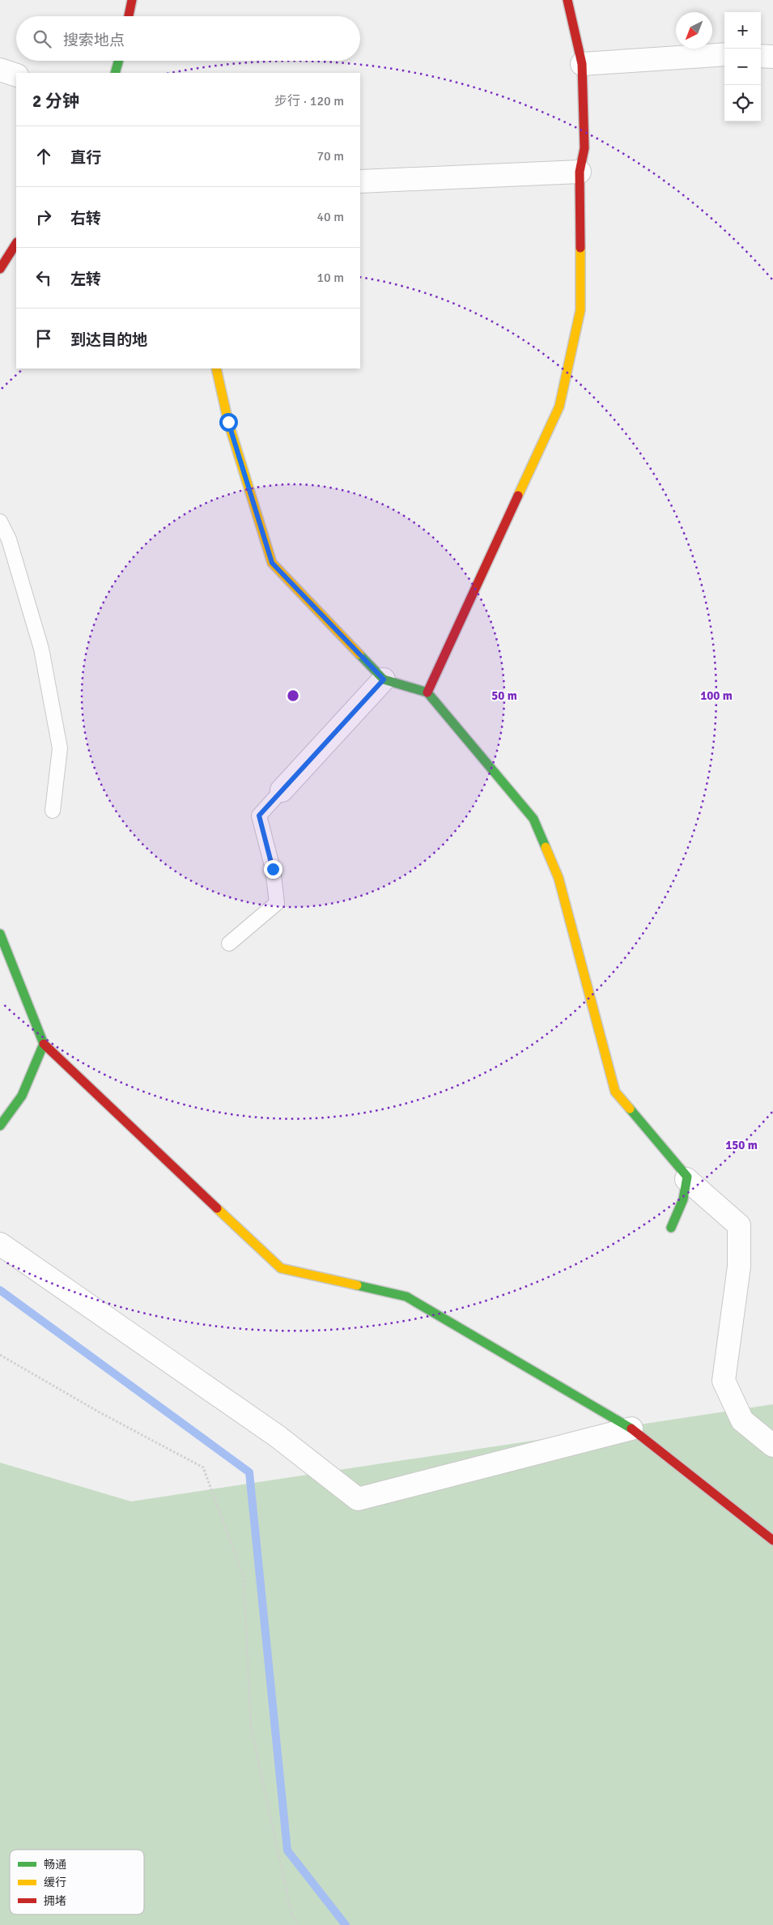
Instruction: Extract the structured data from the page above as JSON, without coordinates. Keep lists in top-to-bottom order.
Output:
{
  "legend": ["畅通", "缓行", "拥堵"],
  "north": "bottom left",
  "page": {
    "map_buttons": ["+", "−"],
    "search": "搜索地点",
    "heading": ["2 分钟", "步行 · 120 m"],
    "list": [
      ["直行", "70 m"],
      ["右转", "40 m"],
      ["左转", "10 m"],
      "到达目的地"
    ]
  },
  "rings": ["50 m", "100 m", "150 m"]
}
